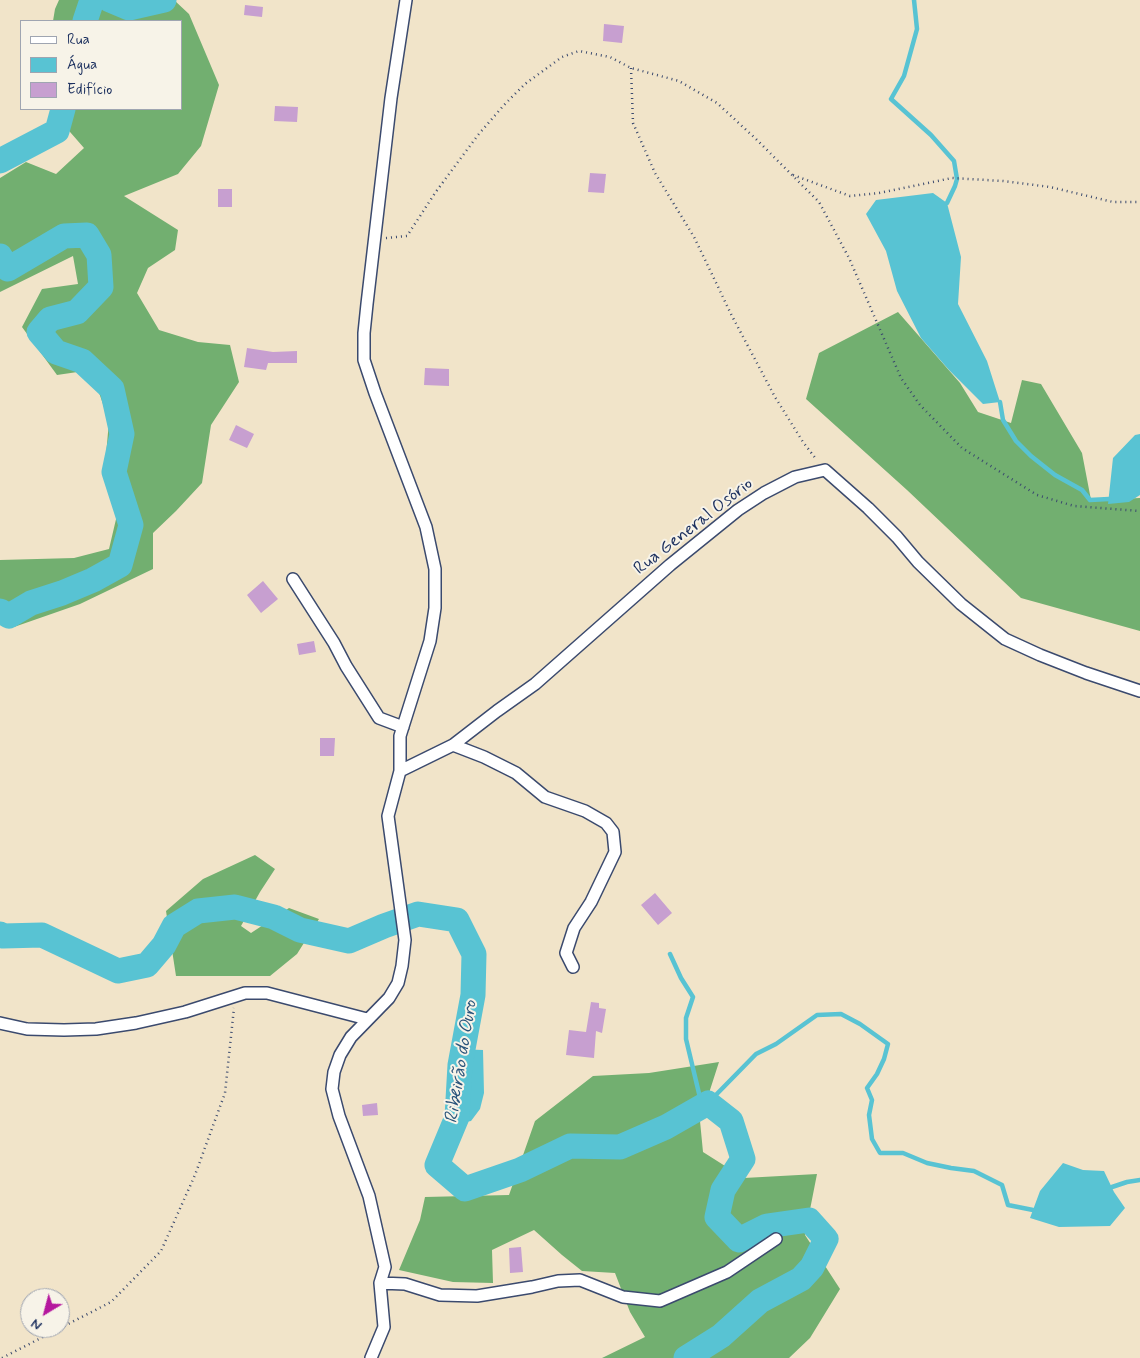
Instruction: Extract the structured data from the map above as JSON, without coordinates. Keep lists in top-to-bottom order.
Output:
{
  "streets": {
    "street": ["Rua General Osório"]
  },
  "water": ["Ribeirão do Ouro"],
  "legend": ["Rua", "Água", "Edifício"],
  "north": "bottom left"
}
